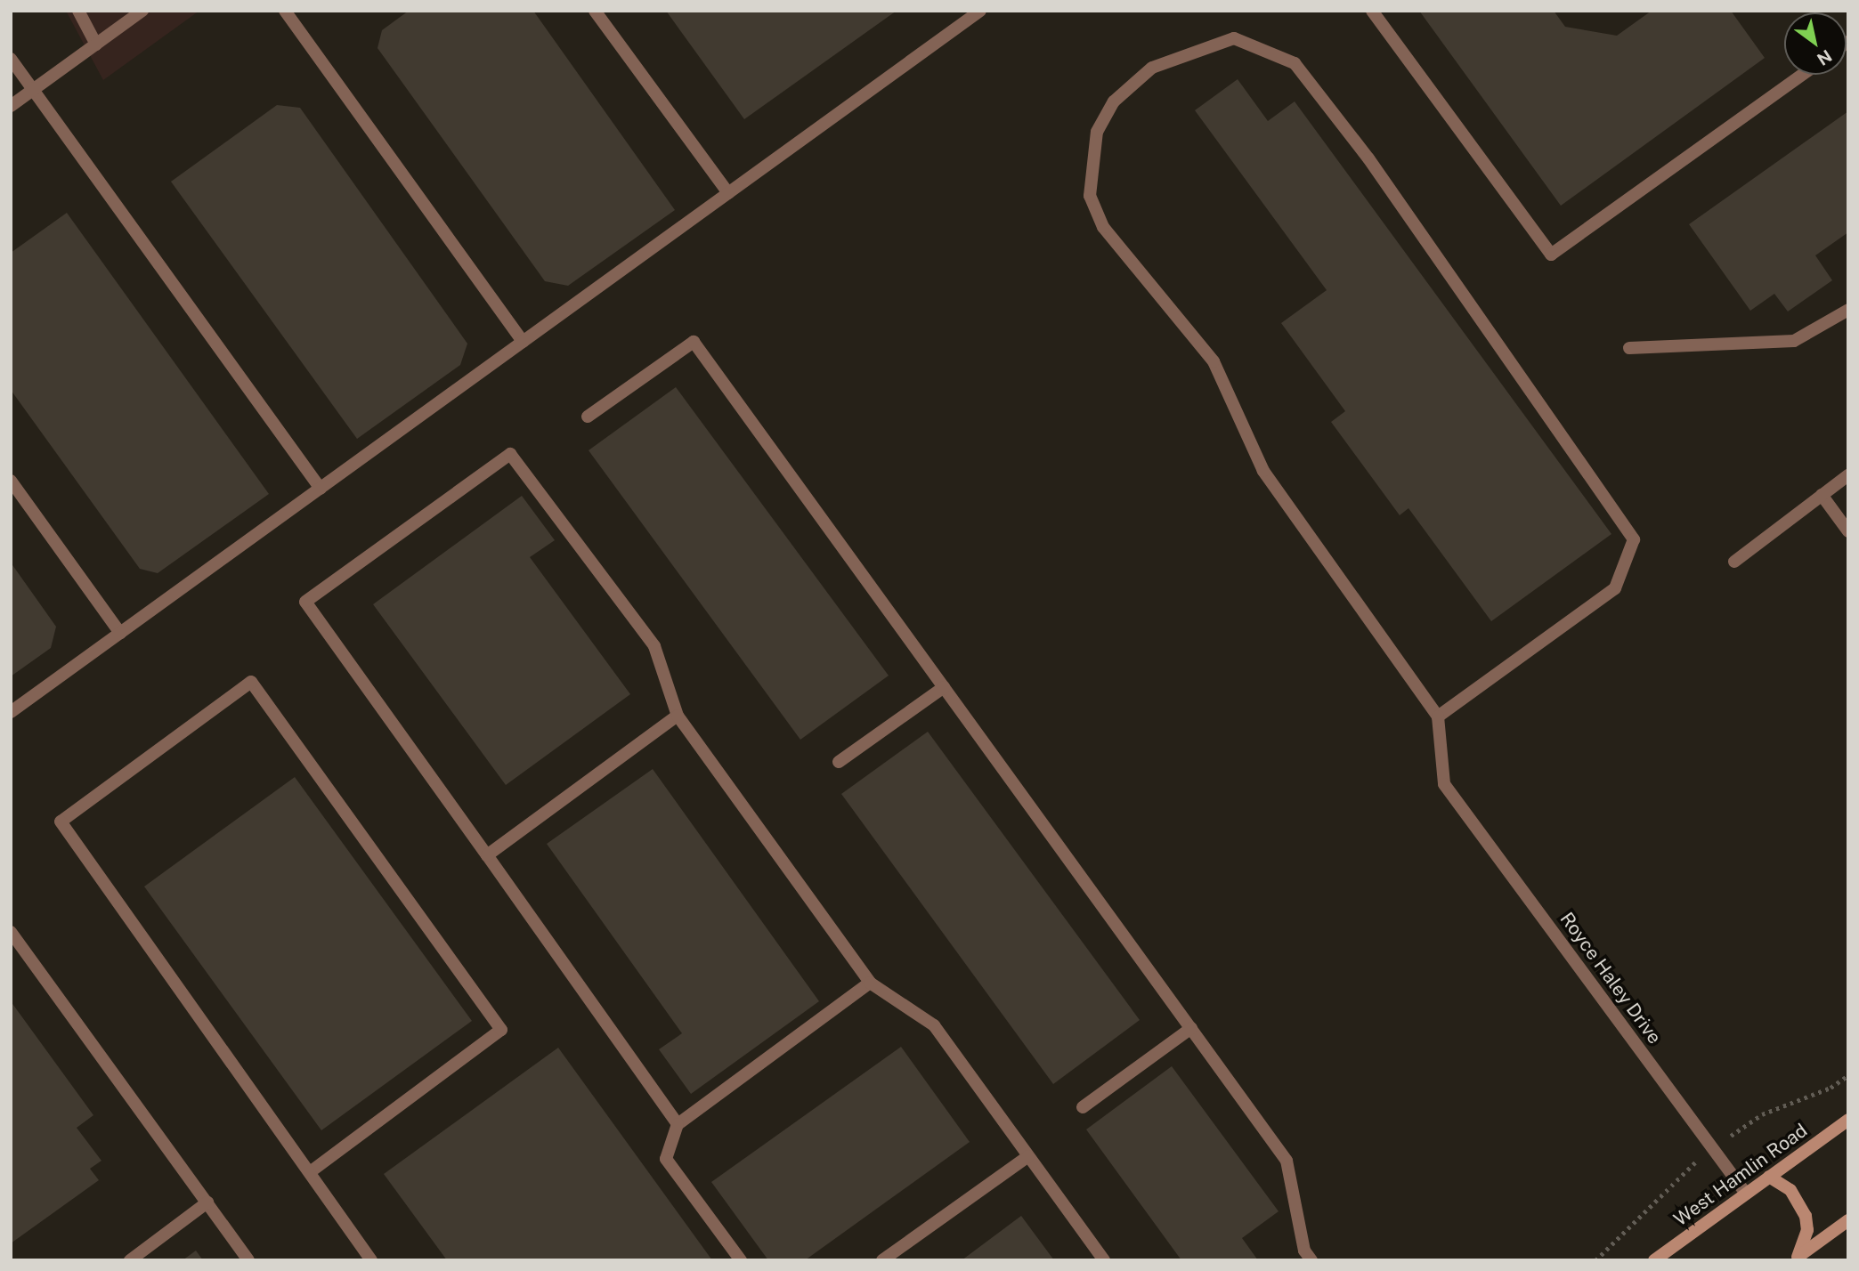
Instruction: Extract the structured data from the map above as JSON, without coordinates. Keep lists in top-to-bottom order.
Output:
{
  "streets": {
    "main road": ["West Hamlin Road"],
    "street": ["Royce Haley Drive"]
  },
  "crossings": [
    ["Royce Haley Drive", "West Hamlin Road"]
  ],
  "north": "bottom right"
}
